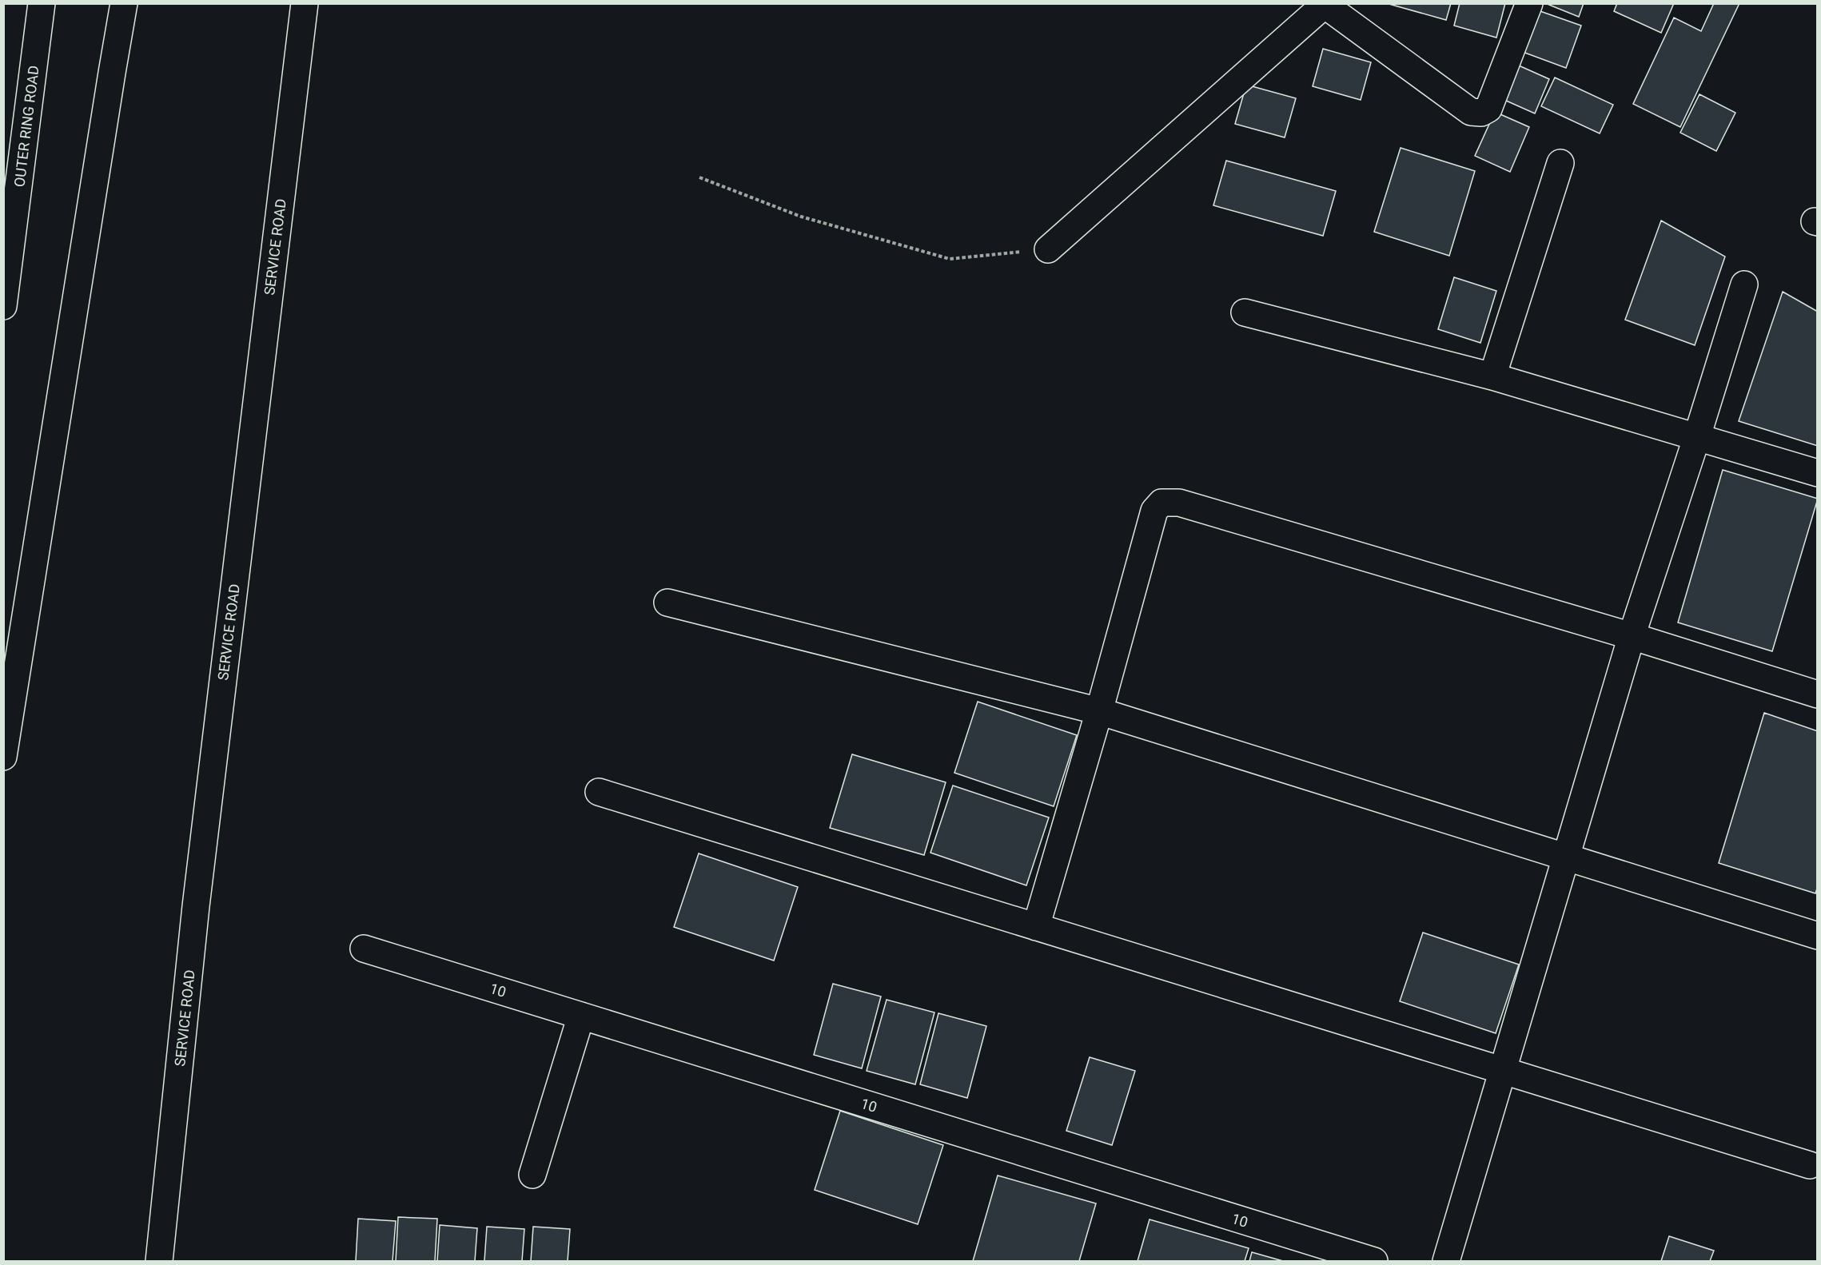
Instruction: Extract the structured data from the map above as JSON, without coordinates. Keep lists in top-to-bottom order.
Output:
{
  "streets": {
    "main road": ["OUTER RING ROAD", "SERVICE ROAD", "10"]
  }
}
